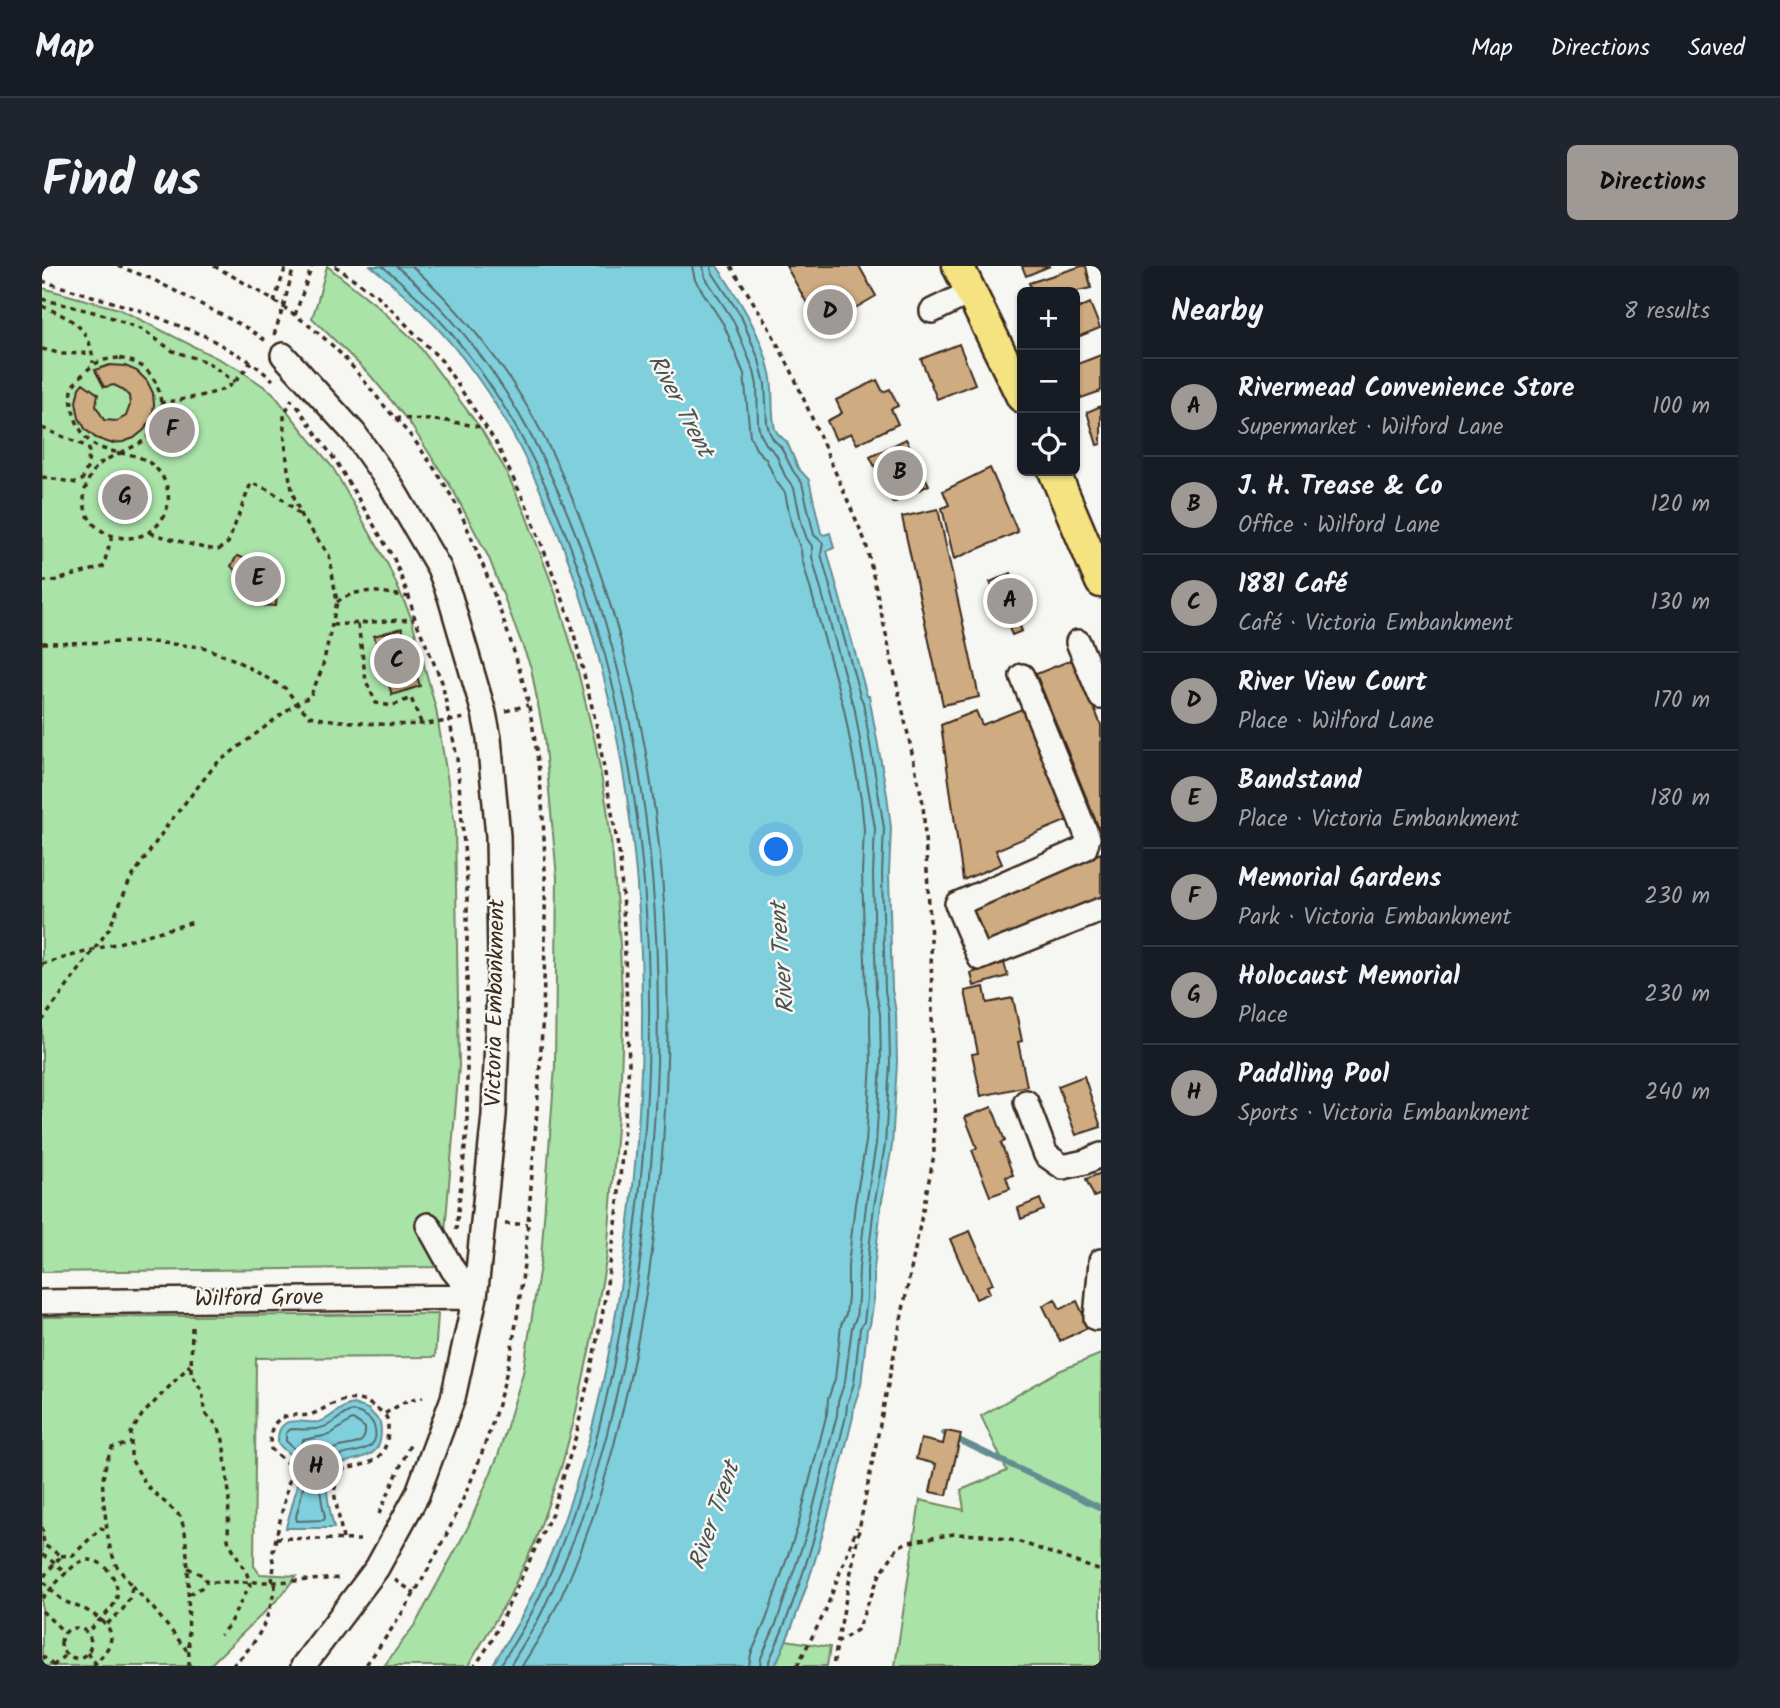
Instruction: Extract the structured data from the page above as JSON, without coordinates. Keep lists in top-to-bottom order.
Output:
{
  "streets": {
    "street": ["Victoria Embankment", "Wilford Grove"]
  },
  "crossings": [
    ["Victoria Embankment", "Wilford Grove"]
  ],
  "water": ["River Trent"],
  "page": {
    "header": "Map",
    "nav": ["Map", "Directions", "Saved"],
    "title": "Find us",
    "buttons": "Directions",
    "heading": ["Nearby", "8 results"],
    "pins": [
      "D",
      "F",
      "B",
      "G",
      "E",
      "A",
      "C",
      "H"
    ],
    "map_buttons": ["+", "−"],
    "list": [
      {
        "mark": "A",
        "name": "Rivermead Convenience Store",
        "note": "Supermarket · Wilford Lane",
        "value": "100 m"
      },
      {
        "mark": "B",
        "name": "J. H. Trease & Co",
        "note": "Office · Wilford Lane",
        "value": "120 m"
      },
      {
        "mark": "C",
        "name": "1881 Café",
        "note": "Café · Victoria Embankment",
        "value": "130 m"
      },
      {
        "mark": "D",
        "name": "River View Court",
        "note": "Place · Wilford Lane",
        "value": "170 m"
      },
      {
        "mark": "E",
        "name": "Bandstand",
        "note": "Place · Victoria Embankment",
        "value": "180 m"
      },
      {
        "mark": "F",
        "name": "Memorial Gardens",
        "note": "Park · Victoria Embankment",
        "value": "230 m"
      },
      {
        "mark": "G",
        "name": "Holocaust Memorial",
        "note": "Place",
        "value": "230 m"
      },
      {
        "mark": "H",
        "name": "Paddling Pool",
        "note": "Sports · Victoria Embankment",
        "value": "240 m"
      }
    ]
  }
}
